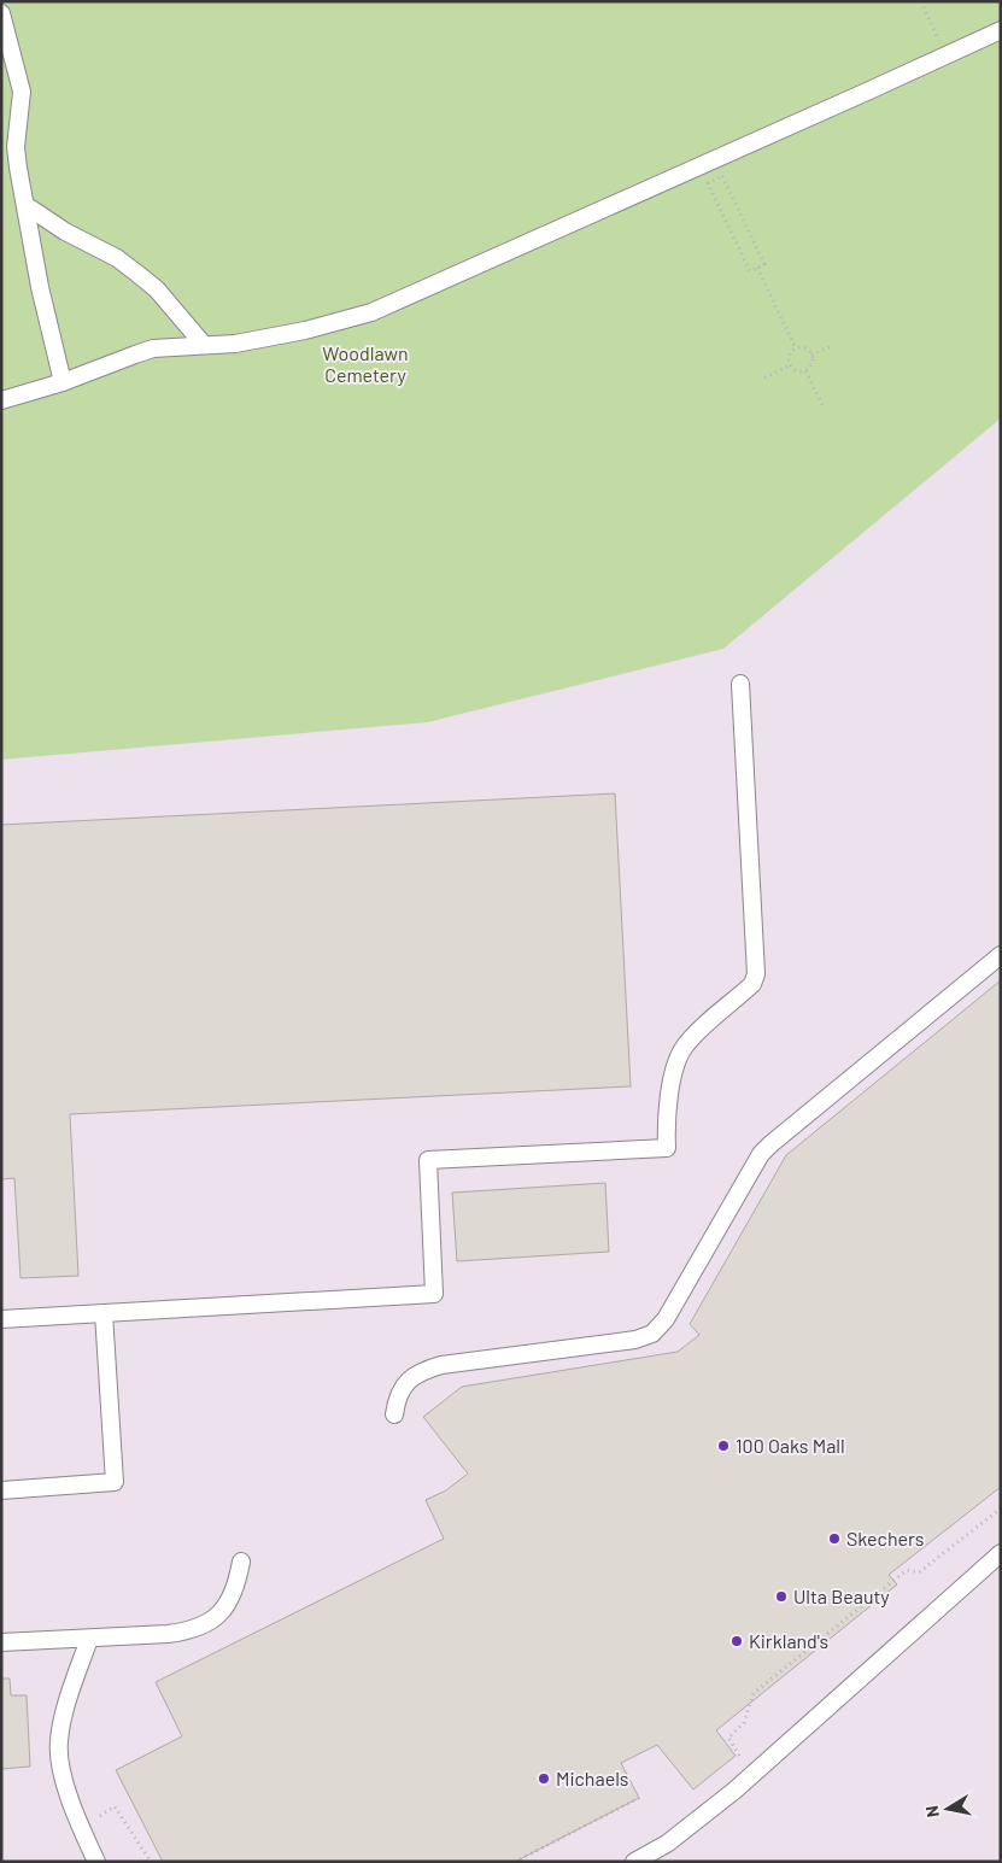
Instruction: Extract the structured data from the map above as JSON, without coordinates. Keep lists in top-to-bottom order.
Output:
{
  "parks": ["Woodlawn Cemetery"],
  "places": [
    "100 Oaks Mall",
    "Skechers",
    "Ulta Beauty",
    "Kirkland's",
    "Michaels"
  ],
  "north": "left"
}
